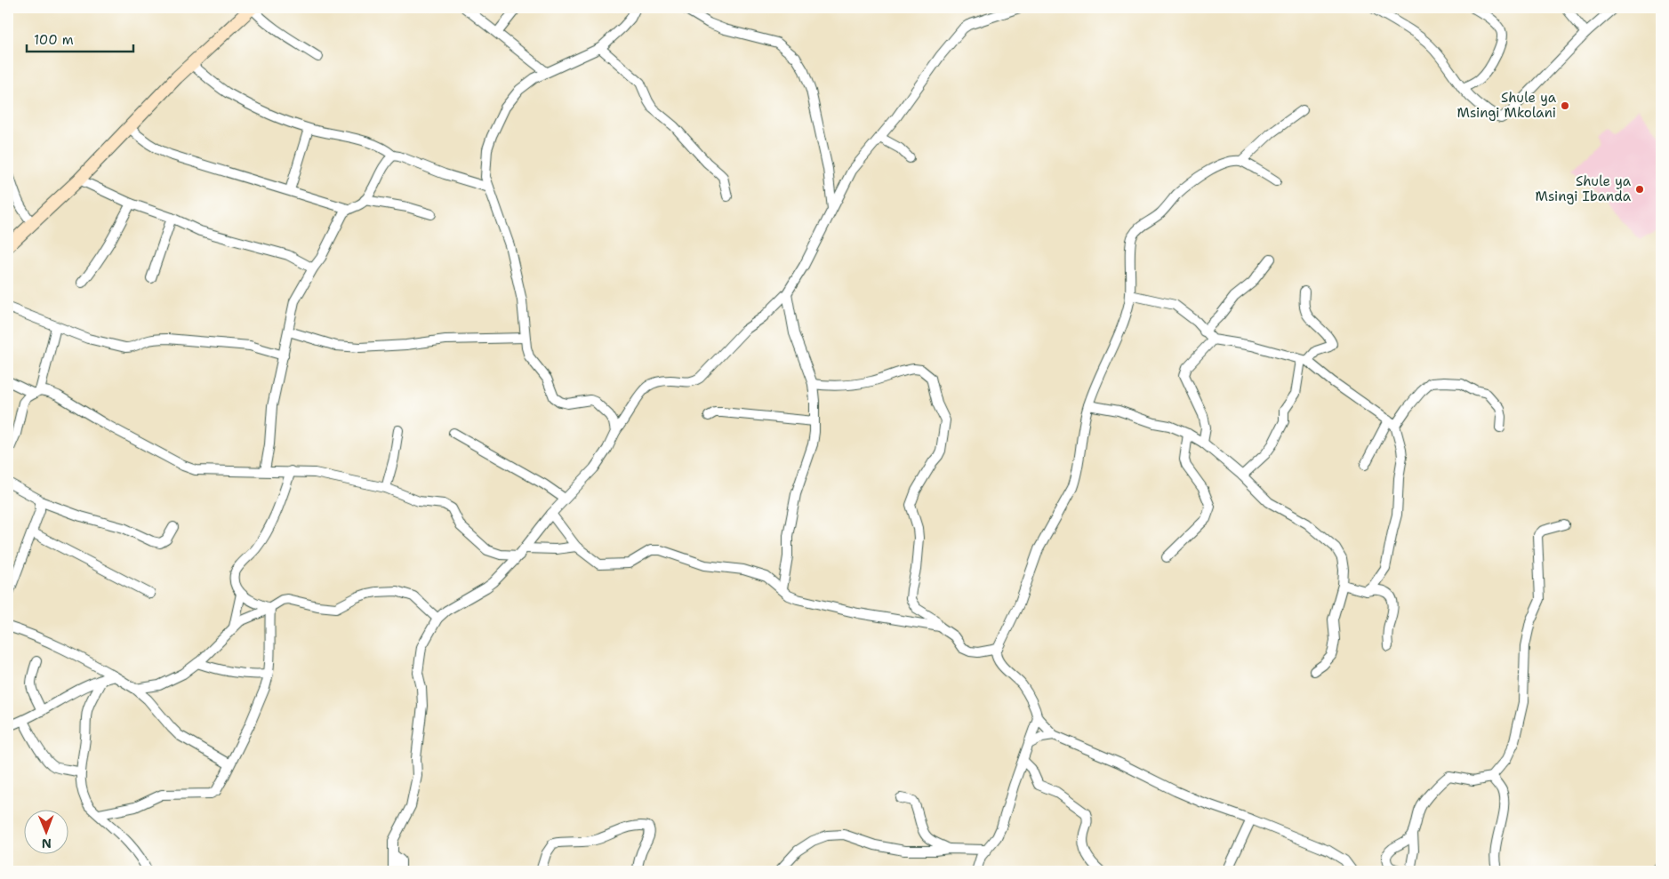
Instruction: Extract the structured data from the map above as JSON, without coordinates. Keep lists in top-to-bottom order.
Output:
{
  "places": ["Shule ya Msingi Mkolani", "Shule ya Msingi Ibanda"],
  "scale_bar": "100 m",
  "north": "bottom"
}
